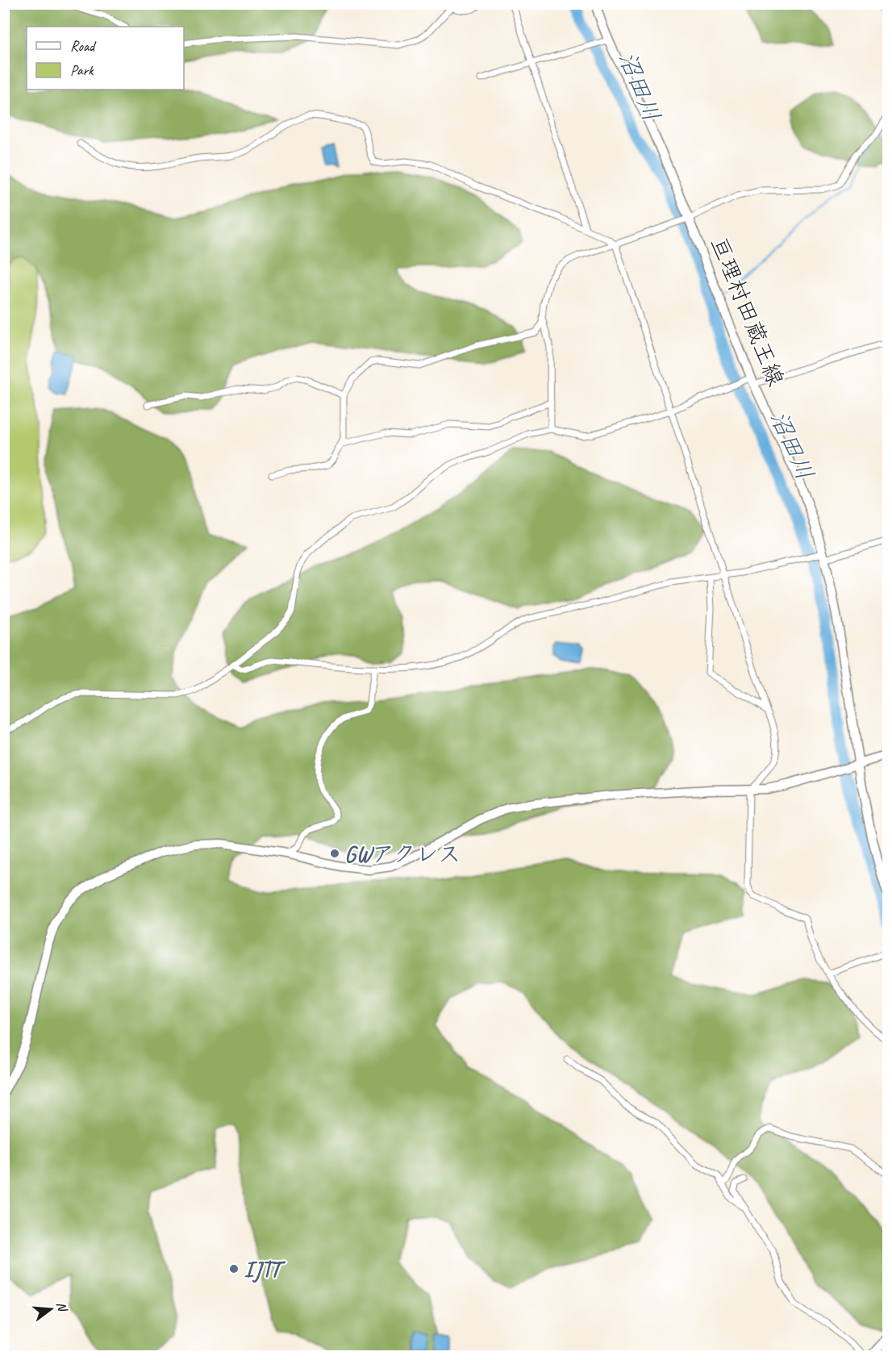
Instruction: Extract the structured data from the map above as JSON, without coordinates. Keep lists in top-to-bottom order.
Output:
{
  "streets": {
    "street": ["亘理村田蔵王線"]
  },
  "water": ["沼田川"],
  "places": ["GWアクレス", "IJTT"],
  "legend": ["Road", "Park"],
  "north": "right"
}
